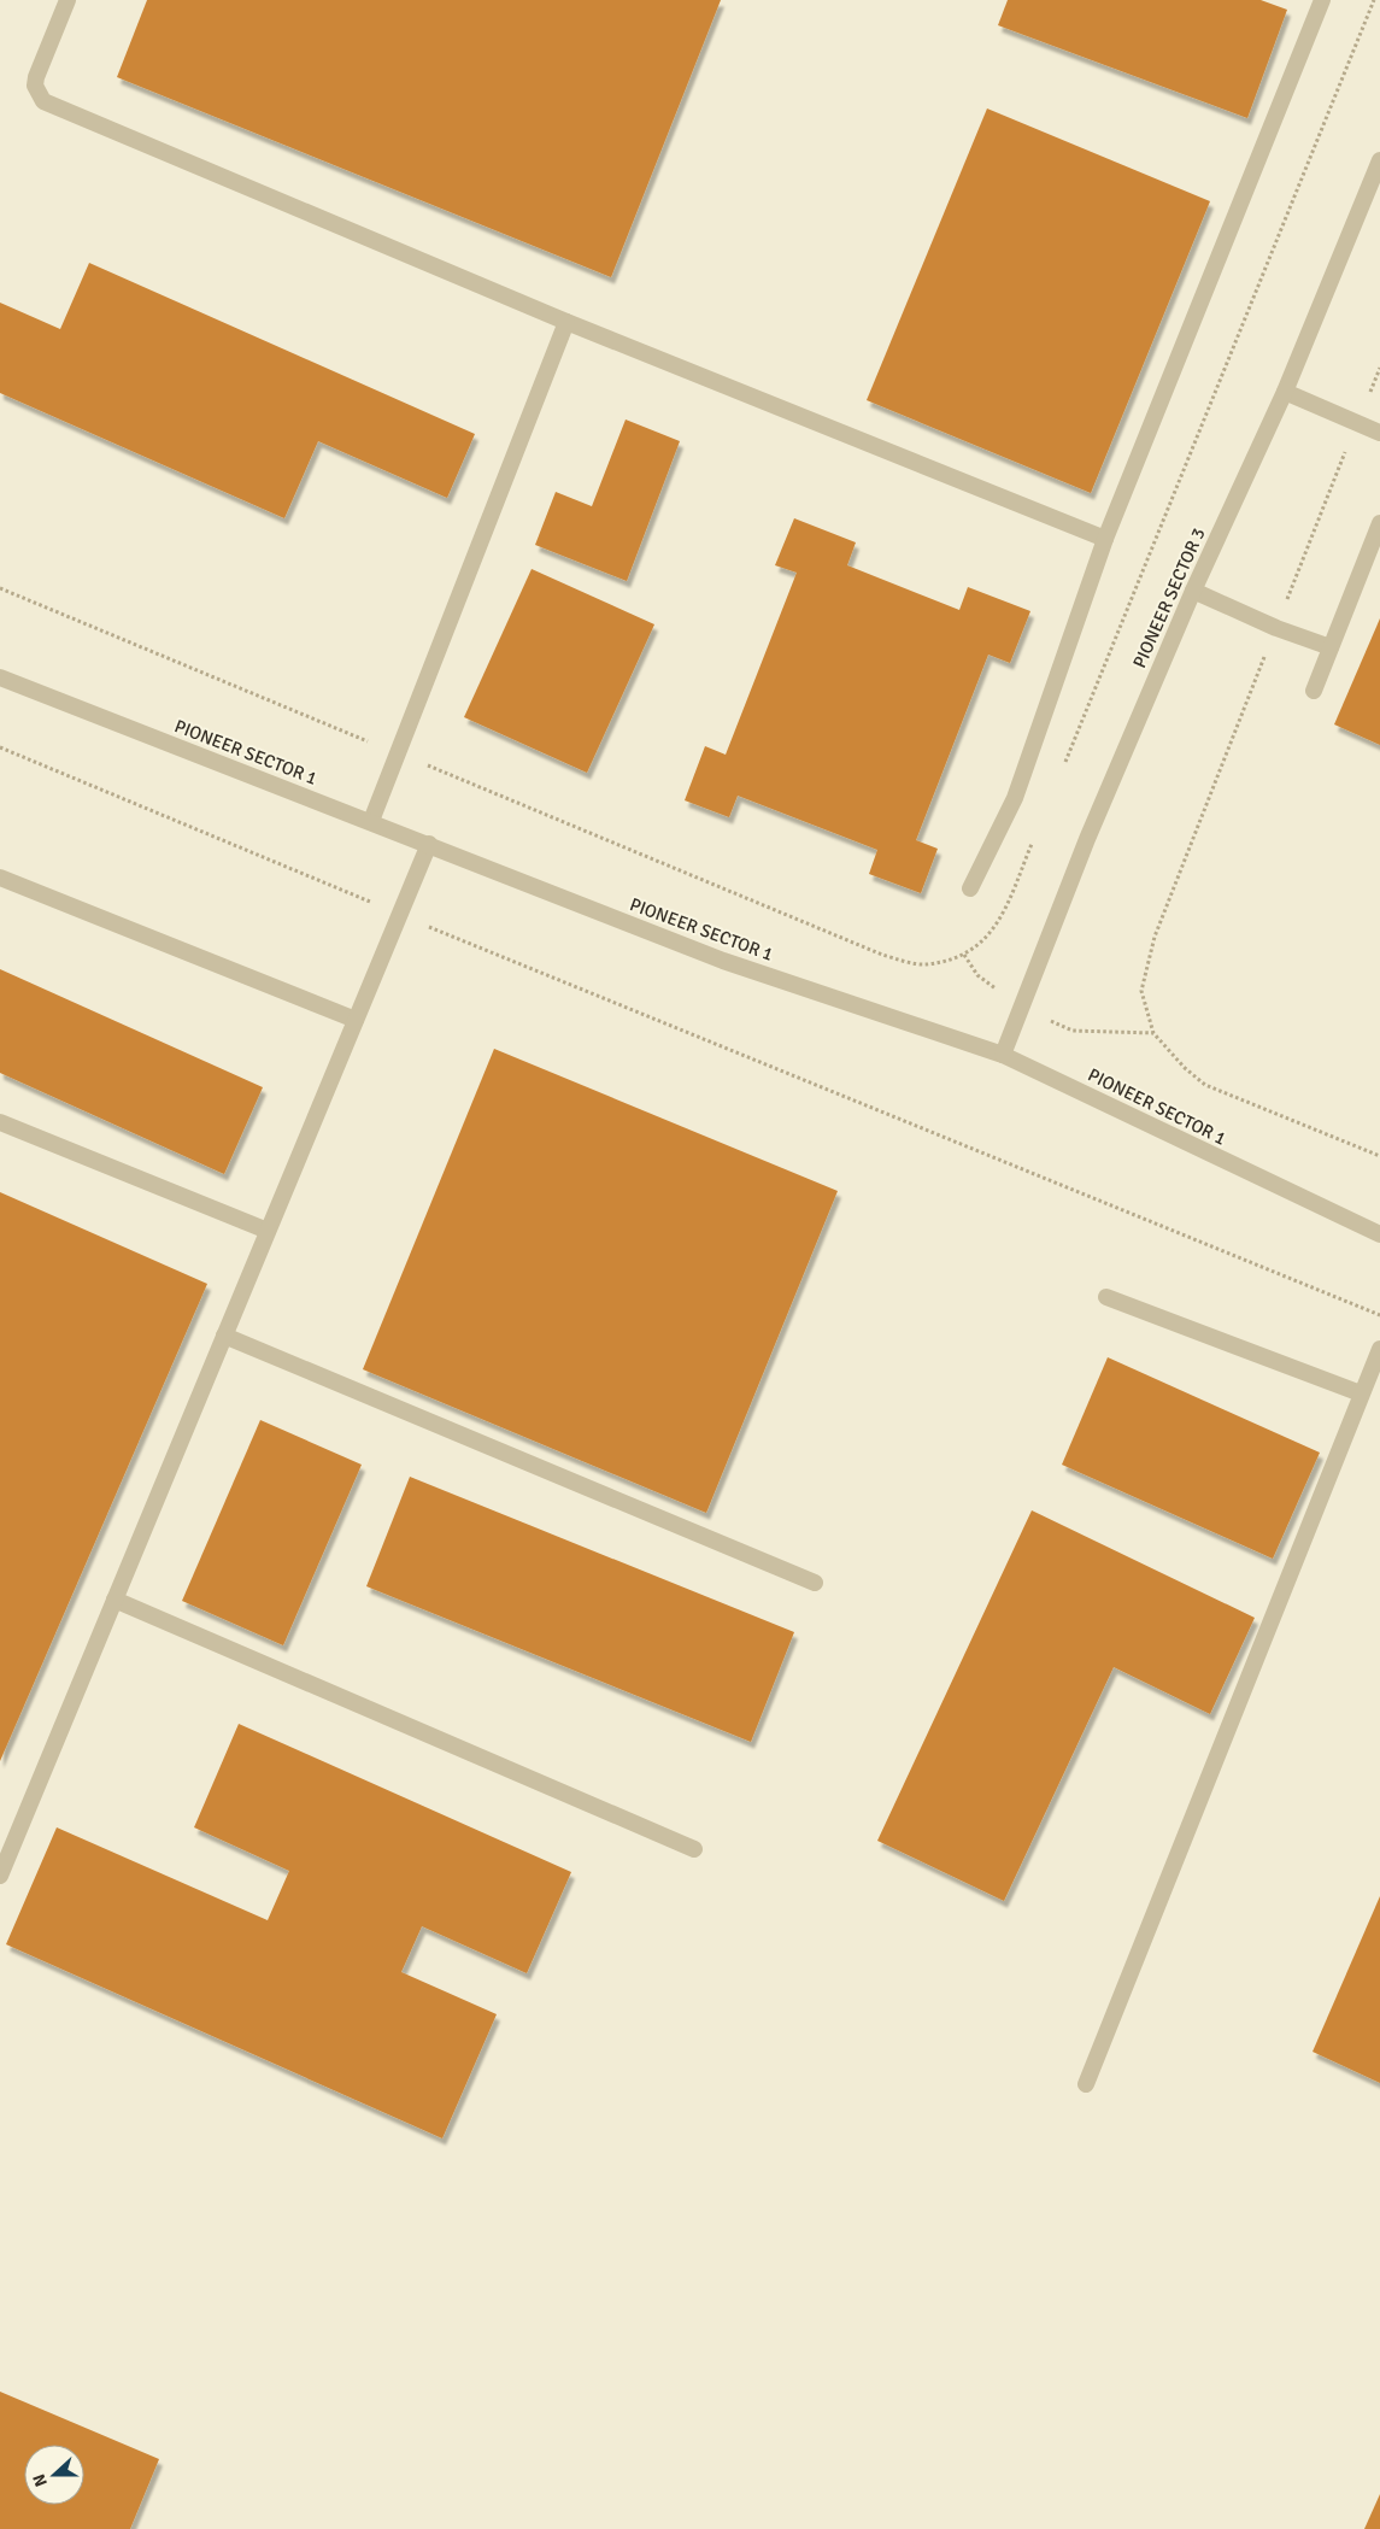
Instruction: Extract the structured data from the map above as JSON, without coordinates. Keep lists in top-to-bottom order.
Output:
{
  "streets": {
    "street": ["PIONEER SECTOR 3", "PIONEER SECTOR 1"]
  },
  "crossings": [
    ["PIONEER SECTOR 3", "PIONEER SECTOR 1"]
  ],
  "north": "left"
}
